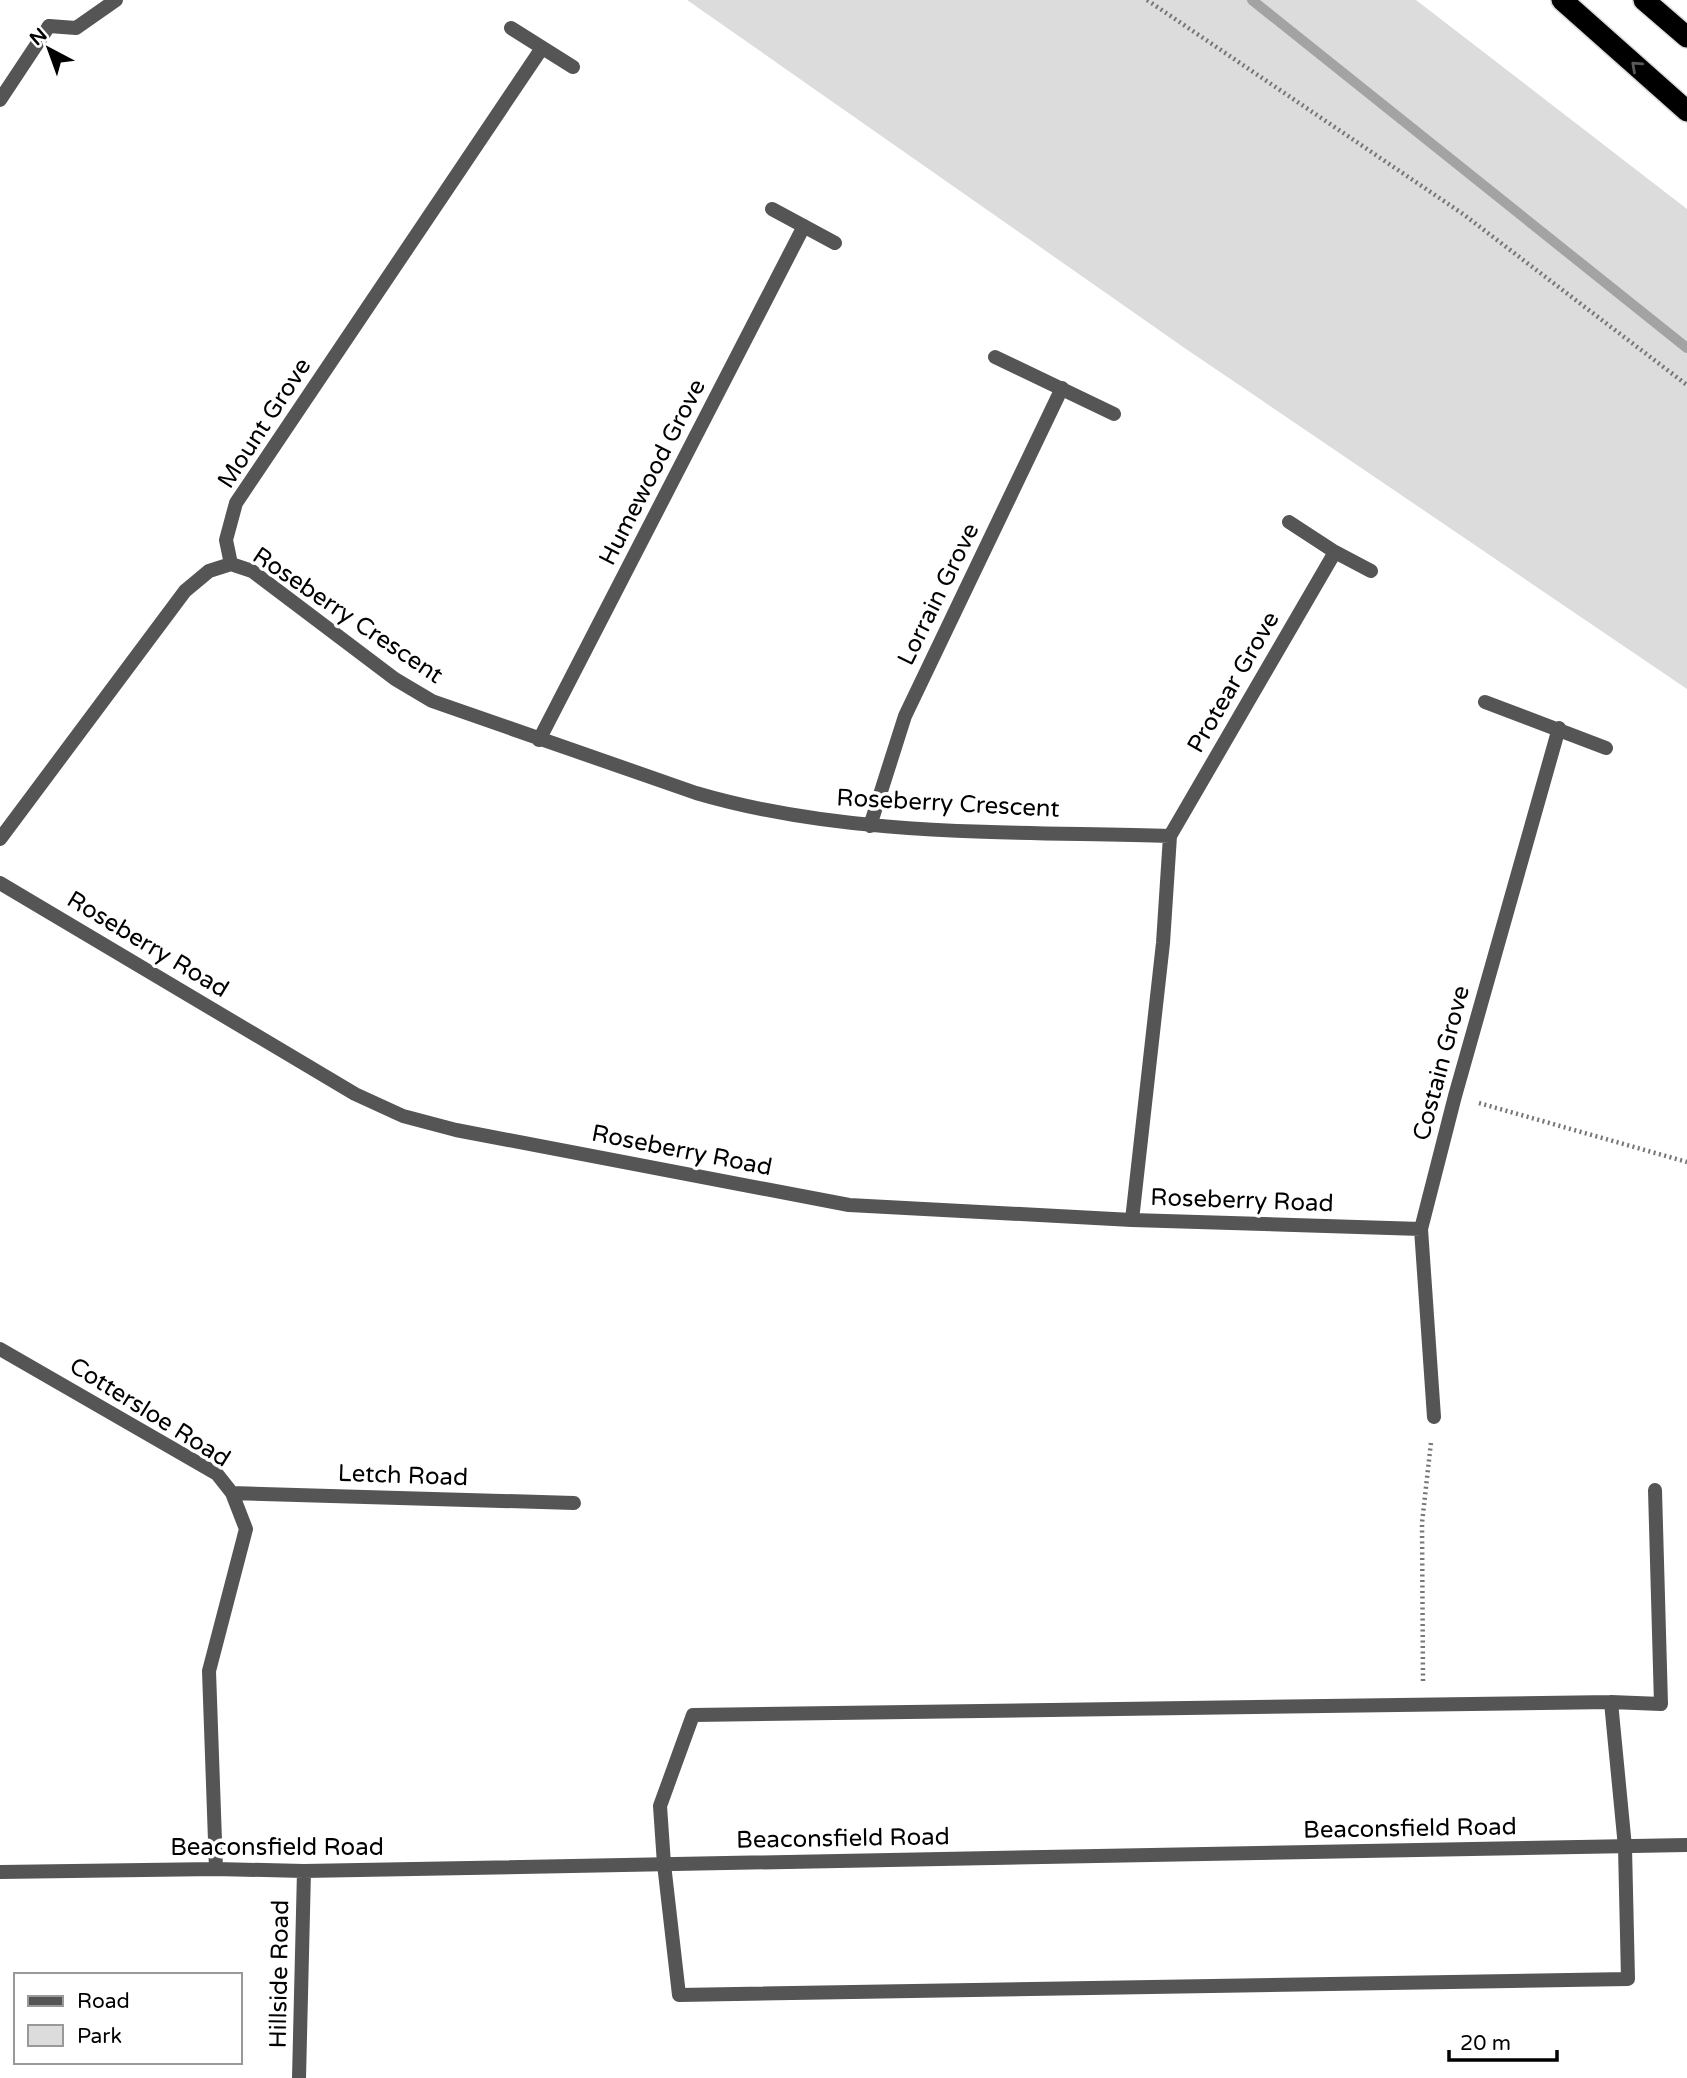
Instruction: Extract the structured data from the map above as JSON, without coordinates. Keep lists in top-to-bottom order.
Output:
{
  "streets": {
    "street": [
      "Mount Grove",
      "Humewood Grove",
      "Lorrain Grove",
      "Roseberry Crescent",
      "Protear Grove",
      "Roseberry Road",
      "Costain Grove",
      "Cottersloe Road",
      "Letch Road",
      "Beaconsfield Road",
      "Hillside Road"
    ]
  },
  "crossings": [
    ["Mount Grove", "Roseberry Crescent"],
    ["Humewood Grove", "Roseberry Crescent"],
    ["Lorrain Grove", "Roseberry Crescent"],
    ["Roseberry Crescent", "Protear Grove"],
    ["Roseberry Road", "Costain Grove"],
    ["Cottersloe Road", "Letch Road"],
    ["Cottersloe Road", "Beaconsfield Road"],
    ["Beaconsfield Road", "Hillside Road"]
  ],
  "legend": ["Road", "Park"],
  "scale_bar": "20 m",
  "north": "top left"
}
